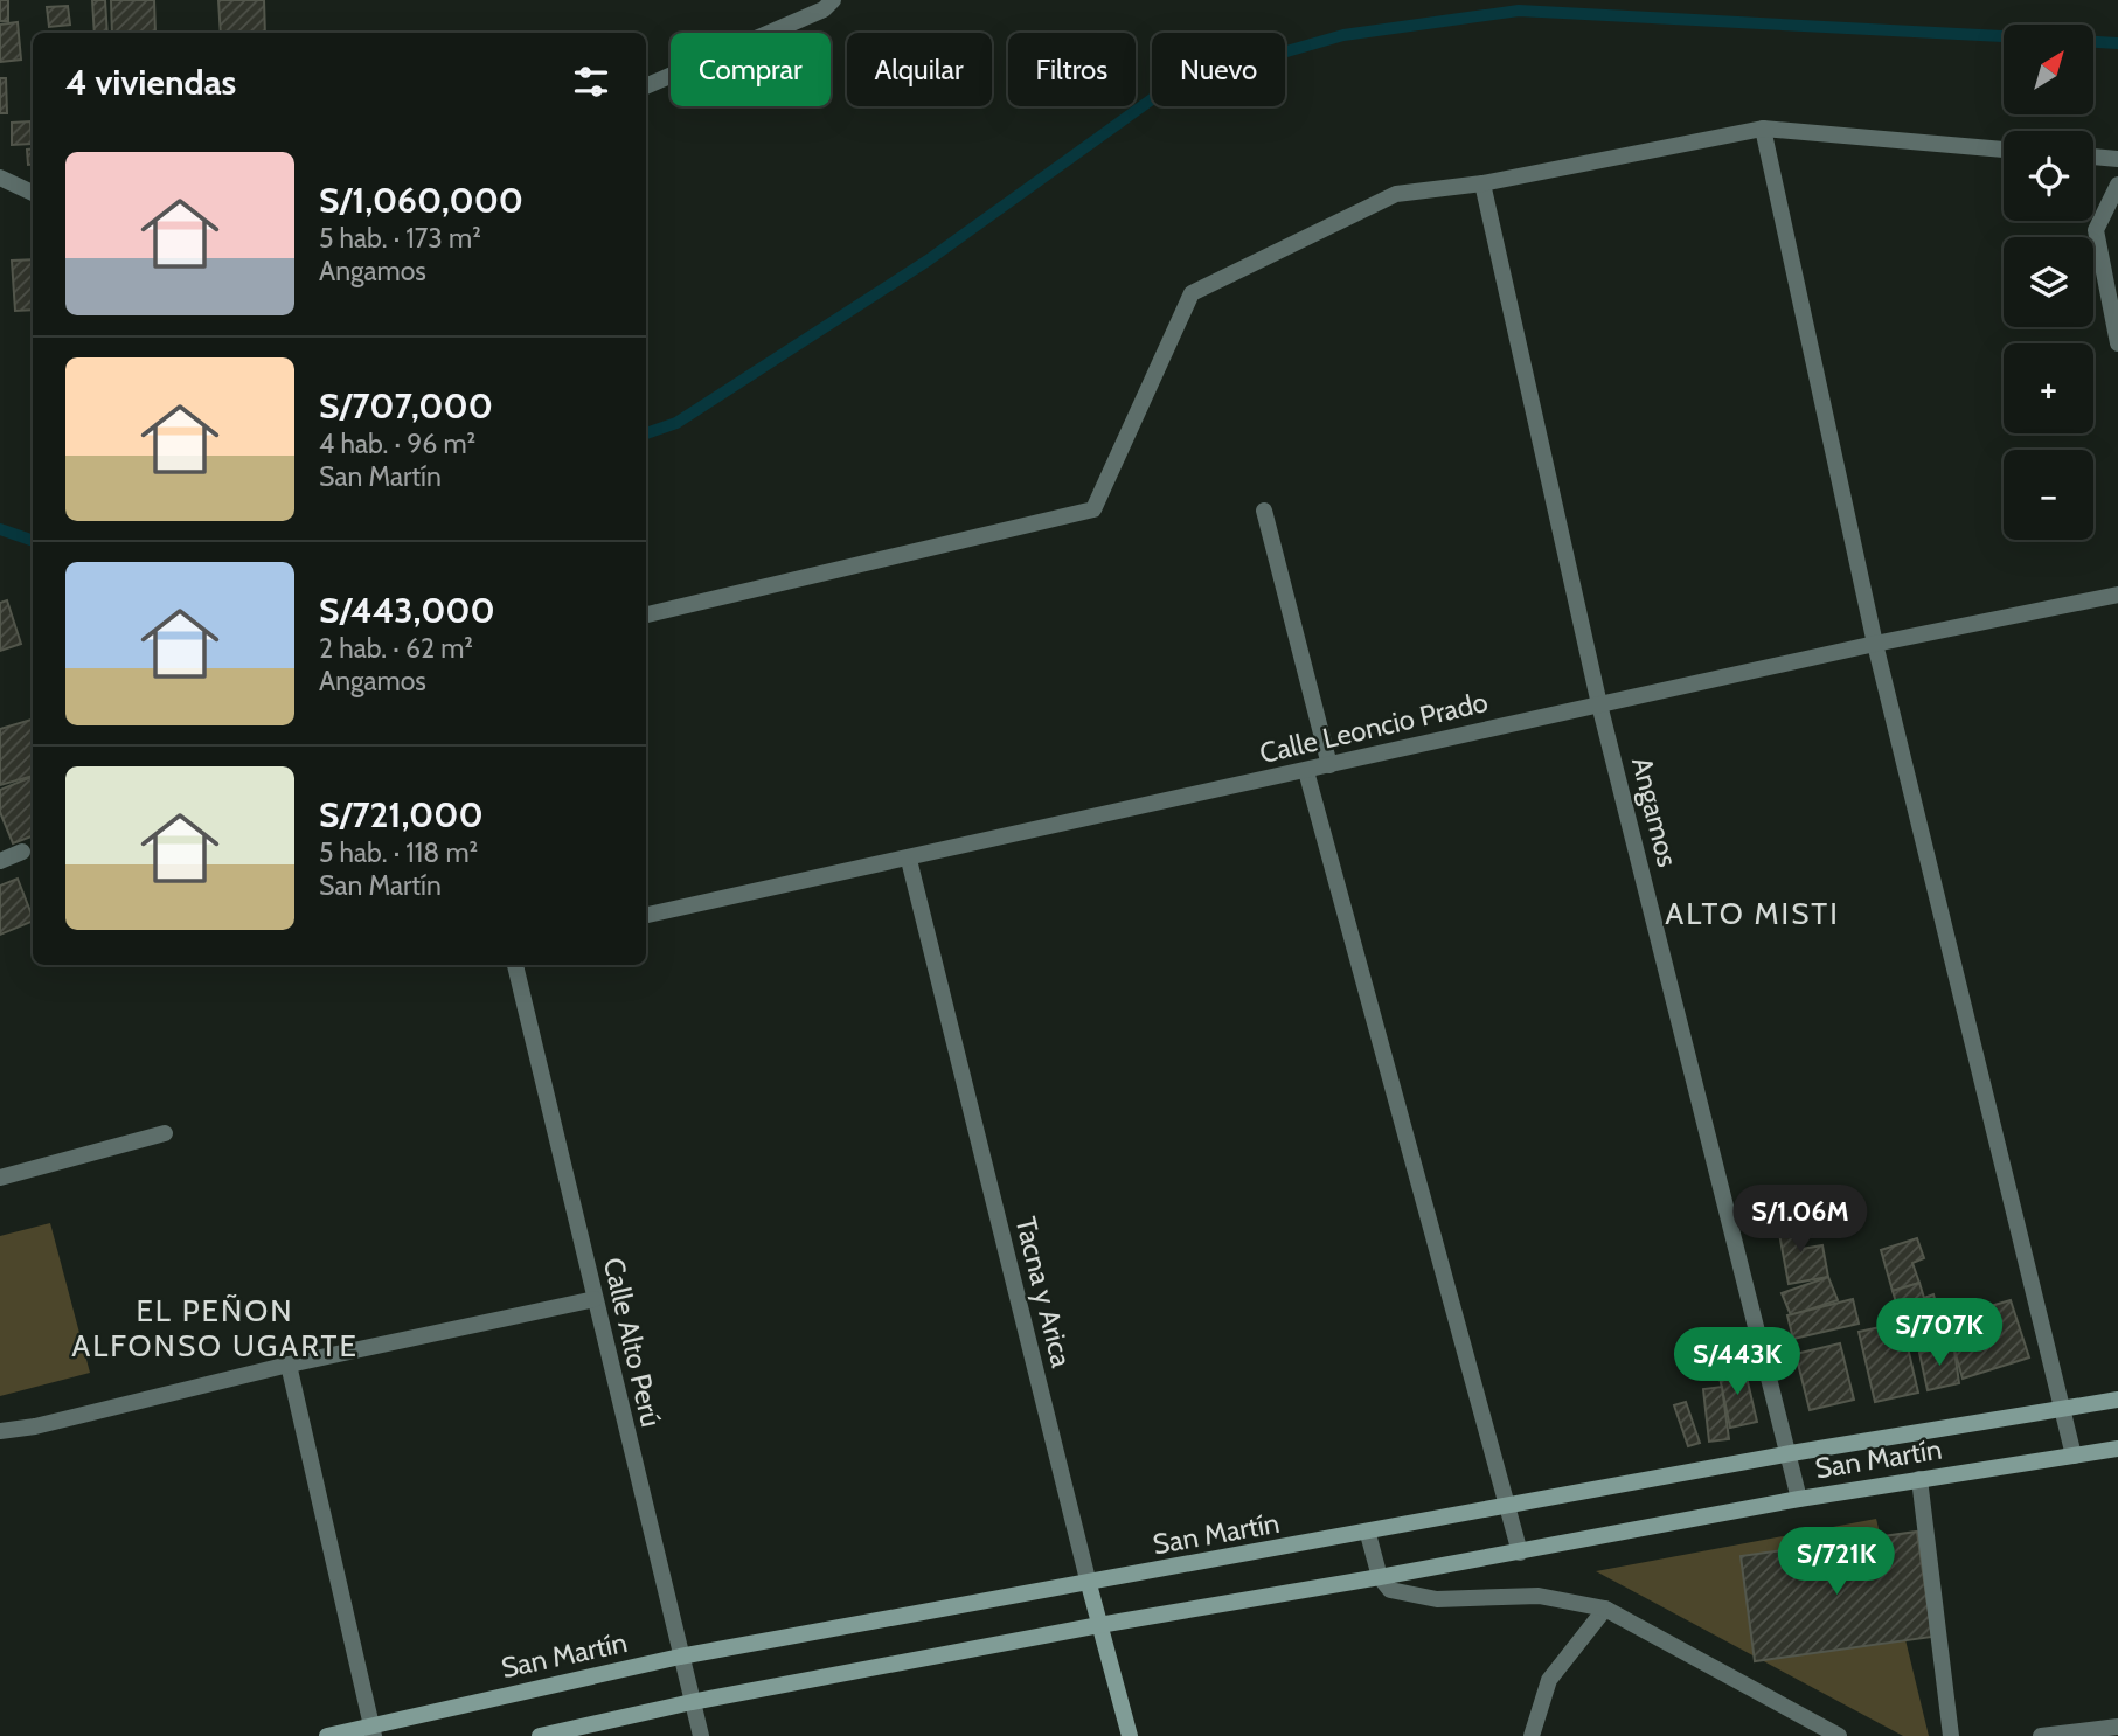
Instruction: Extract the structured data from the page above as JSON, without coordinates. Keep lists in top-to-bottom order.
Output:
{
  "streets": {
    "street": [
      "Calle Leoncio Prado",
      "Angamos",
      "Tacna y Arica",
      "Calle Alto Perú",
      "San Martín"
    ]
  },
  "crossings": [
    ["Calle Leoncio Prado", "Angamos"],
    ["Calle Leoncio Prado", "Tacna y Arica"],
    ["Angamos", "San Martín"],
    ["Tacna y Arica", "San Martín"],
    ["Calle Alto Perú", "San Martín"]
  ],
  "districts": ["ALTO MISTI", "EL PEÑON ALFONSO UGARTE"],
  "north": "top right",
  "page": {
    "map_buttons": ["+", "−"],
    "chip": [
      "Comprar",
      "Alquilar",
      "Filtros",
      "Nuevo"
    ],
    "heading": "4 viviendas",
    "list": [
      {
        "name": "S/1,060,000",
        "note": "5 hab. · 173 m² · Angamos"
      },
      {
        "name": "S/707,000",
        "note": "4 hab. · 96 m² · San Martín"
      },
      {
        "name": "S/443,000",
        "note": "2 hab. · 62 m² · Angamos"
      },
      {
        "name": "S/721,000",
        "note": "5 hab. · 118 m² · San Martín"
      }
    ],
    "price": [
      "S/1.06M",
      "S/707K",
      "S/443K",
      "S/721K"
    ]
  }
}
